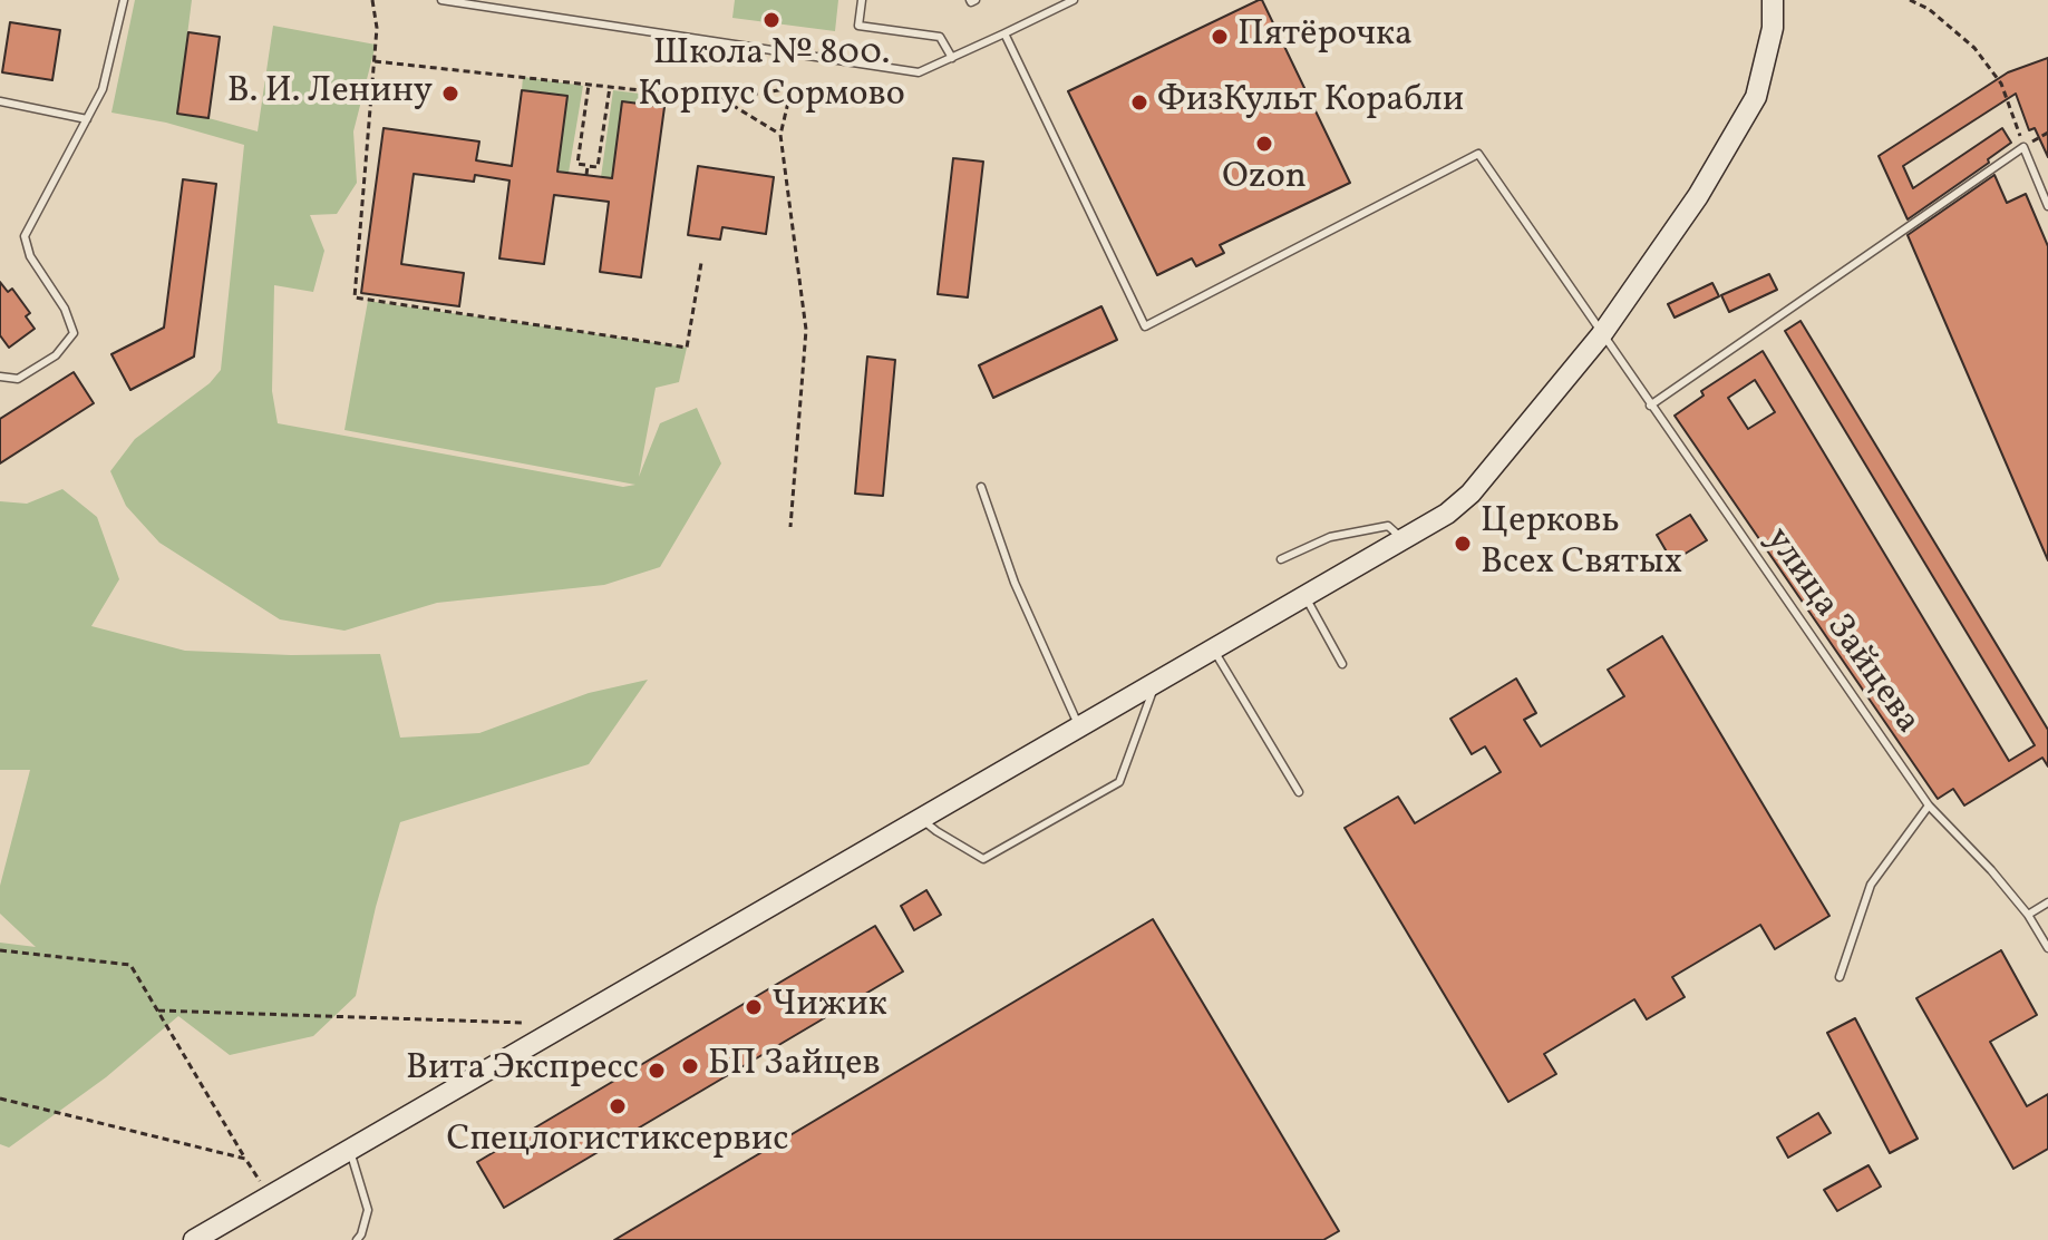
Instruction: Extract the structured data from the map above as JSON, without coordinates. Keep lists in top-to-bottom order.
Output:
{
  "streets": {
    "lane": ["улица Зайцева"]
  },
  "places": [
    "Школа № 800. Корпус Сормово",
    "Пятёрочка",
    "В. И. Ленину",
    "ФизКульт Корабли",
    "Ozon",
    "Церковь Всех Святых",
    "Чижик",
    "БП Зайцев",
    "Вита Экспресс",
    "Спецлогистиксервис"
  ]
}
